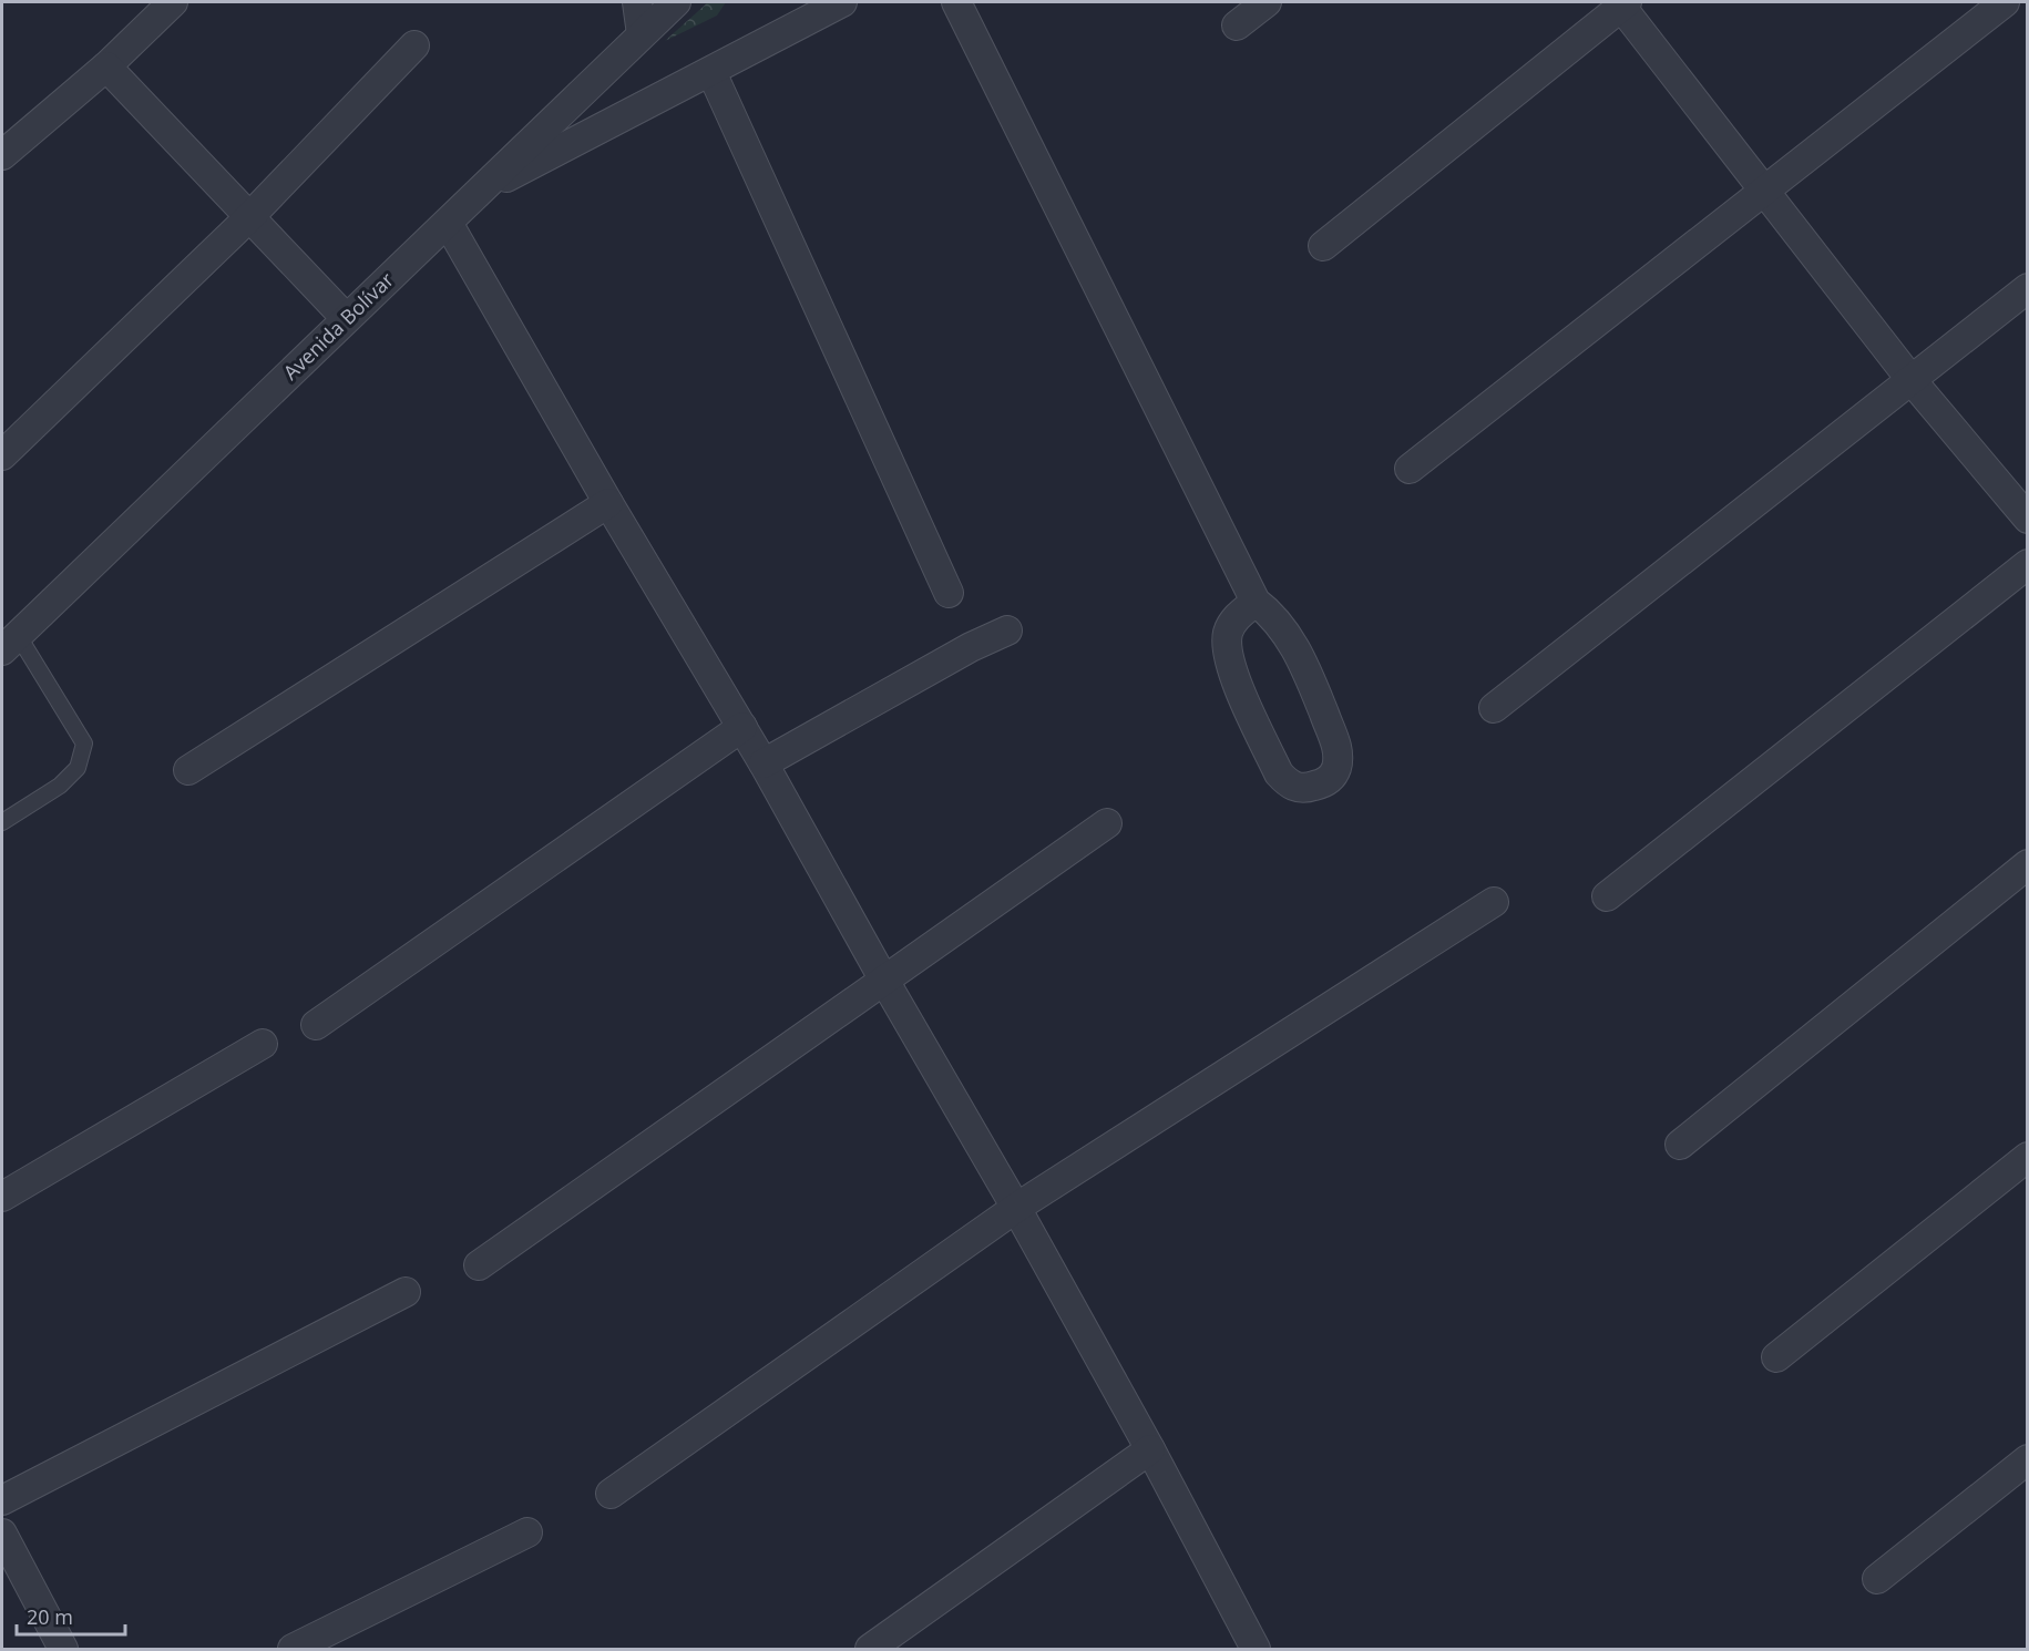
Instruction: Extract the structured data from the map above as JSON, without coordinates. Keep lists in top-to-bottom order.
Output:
{
  "streets": {
    "street": ["Avenida Bolívar"]
  },
  "scale_bar": "20 m"
}
